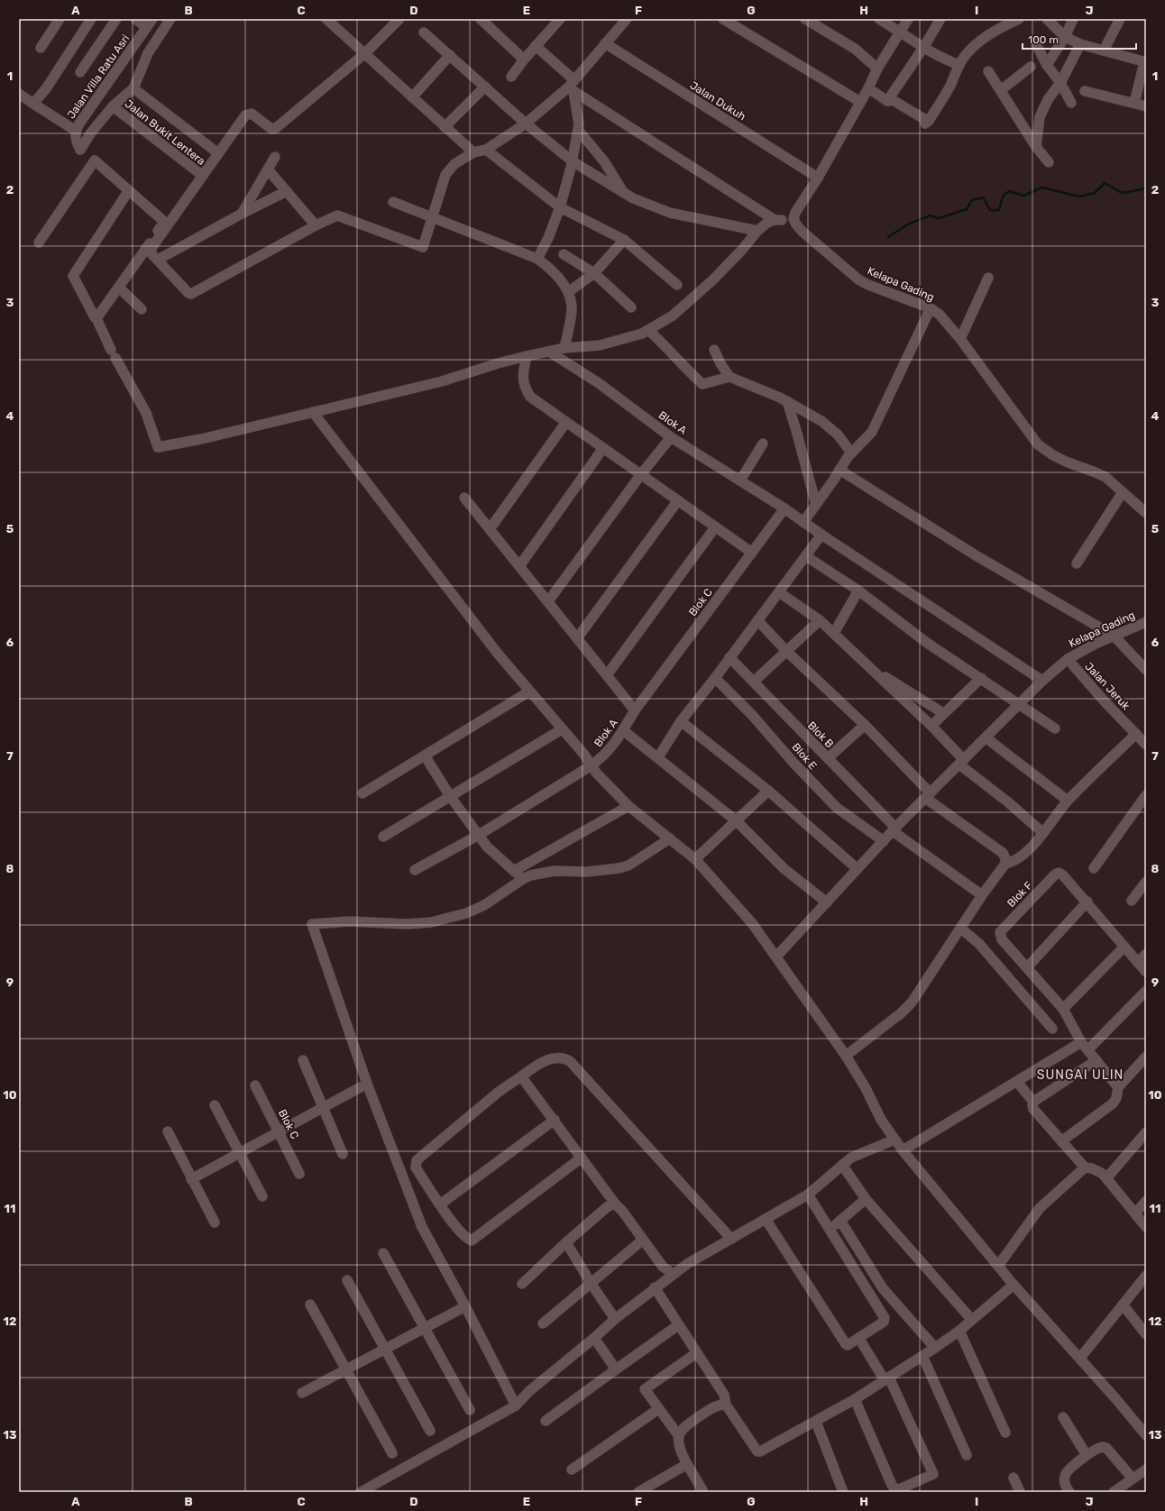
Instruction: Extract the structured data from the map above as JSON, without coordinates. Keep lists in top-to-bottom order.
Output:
{
  "streets": {
    "street": [
      "Jalan Villa Ratu Asri",
      "Jalan Dukuh",
      "Jalan Bukit Lentera",
      "Kelapa Gading",
      "Blok A",
      "Blok C",
      "Jalan Jeruk",
      "Blok B",
      "Blok E",
      "Blok F"
    ]
  },
  "crossings": [
    ["Jalan Villa Ratu Asri", "Jalan Bukit Lentera"],
    ["Jalan Dukuh", "Kelapa Gading"],
    ["Kelapa Gading", "Blok A"],
    ["Kelapa Gading", "Jalan Jeruk"],
    ["Kelapa Gading", "Blok B"],
    ["Kelapa Gading", "Blok E"],
    ["Blok A", "Blok C"]
  ],
  "districts": ["SUNGAI ULIN"],
  "scale_bar": "100 m",
  "grid": {
    "columns": [
      "A",
      "B",
      "C",
      "D",
      "E",
      "F",
      "G",
      "H",
      "I",
      "J"
    ],
    "rows": [
      "1",
      "2",
      "3",
      "4",
      "5",
      "6",
      "7",
      "8",
      "9",
      "10",
      "11",
      "12",
      "13"
    ]
  }
}
